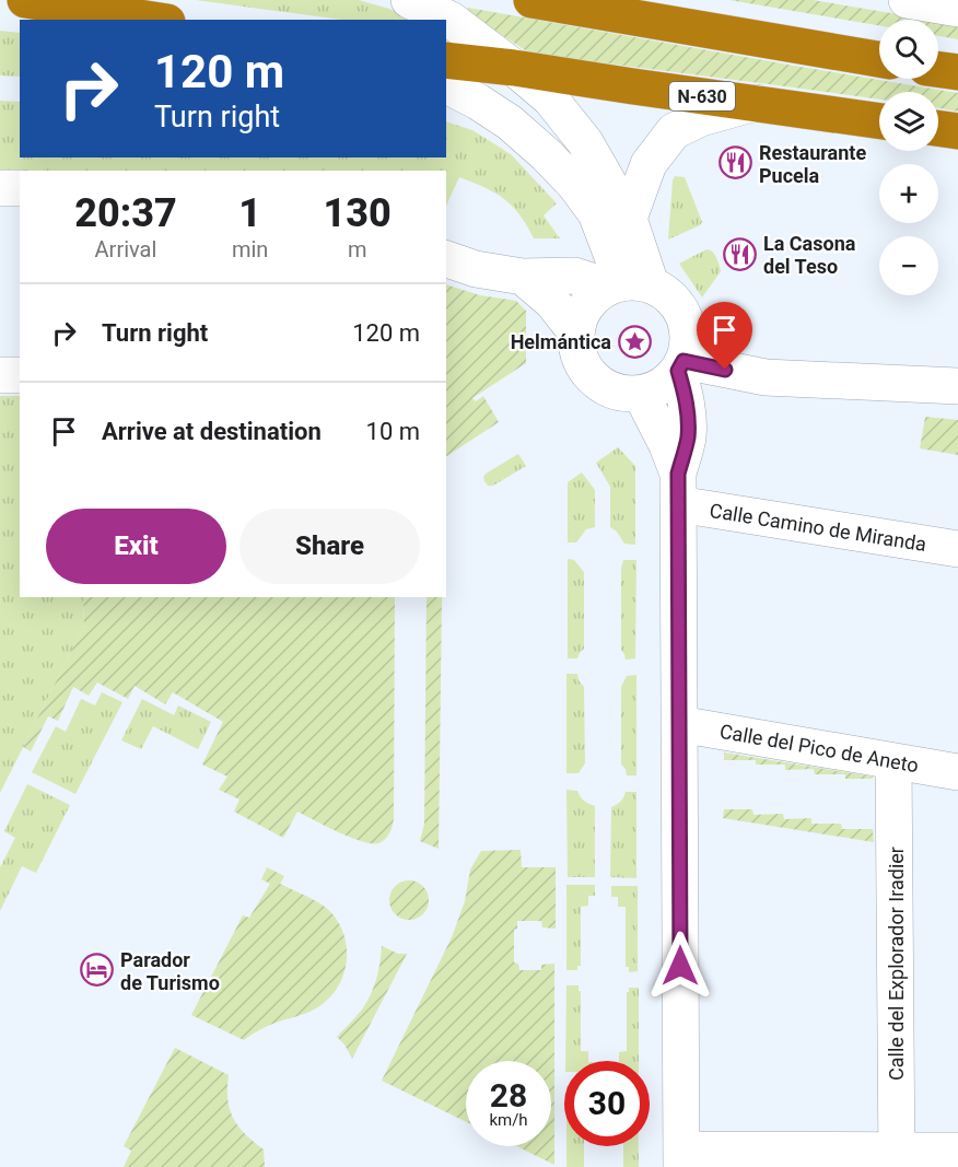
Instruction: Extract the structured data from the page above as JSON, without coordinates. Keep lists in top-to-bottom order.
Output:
{
  "streets": {
    "highway": ["N-630"],
    "street": ["Calle Camino de Miranda", "Calle del Pico de Aneto", "Calle del Explorador Iradier"]
  },
  "crossings": [
    ["Calle del Pico de Aneto", "Calle del Explorador Iradier"]
  ],
  "places": {
    "restaurant": ["Restaurante Pucela", "La Casona del Teso"],
    "place": ["Helmántica"],
    "hotel": ["Parador de Turismo"]
  },
  "page": {
    "map_buttons": ["+", "−"],
    "turn": ["120 m", "Turn right"],
    "eta": [
      "20:37",
      "Arrival",
      "1",
      "min",
      "130",
      "m"
    ],
    "list": [
      {
        "name": "Turn right",
        "value": "120 m"
      },
      {
        "name": "Arrive at destination",
        "value": "10 m"
      }
    ],
    "buttons": ["Exit", "Share"],
    "speed": "28 km/h",
    "limit": "30"
  }
}
